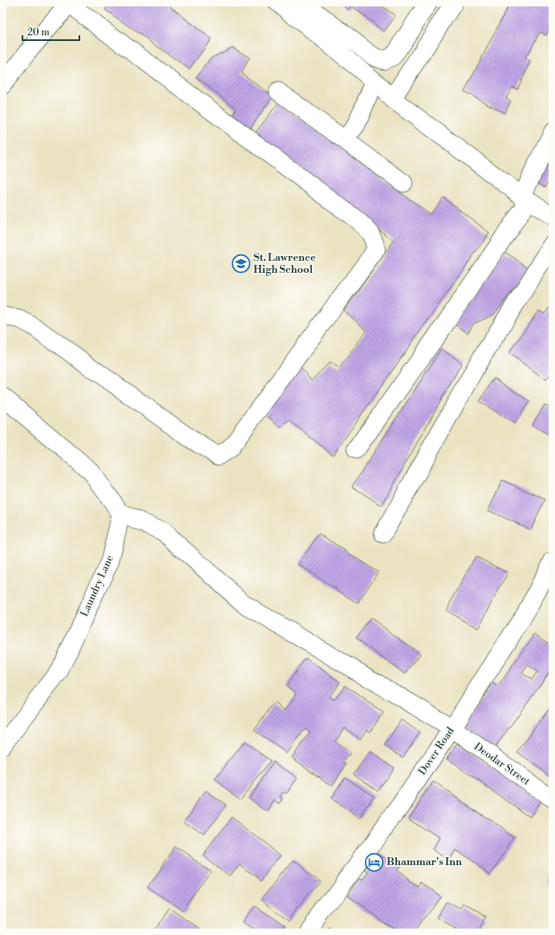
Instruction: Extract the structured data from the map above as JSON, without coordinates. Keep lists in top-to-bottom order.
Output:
{
  "streets": {
    "street": ["Laundry Lane", "Dover Road", "Deodar Street"]
  },
  "crossings": [
    ["Laundry Lane", "Deodar Street"],
    ["Dover Road", "Deodar Street"]
  ],
  "places": {
    "school or university": ["St. Lawrence High School"],
    "hotel": ["Bhammar's Inn"]
  },
  "scale_bar": "20 m"
}
